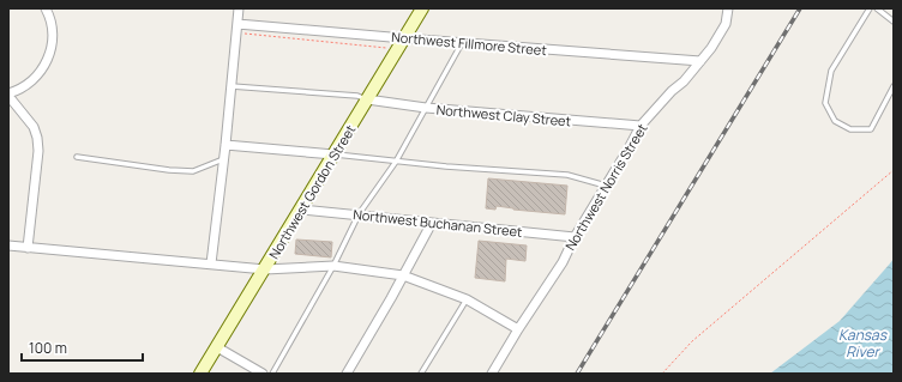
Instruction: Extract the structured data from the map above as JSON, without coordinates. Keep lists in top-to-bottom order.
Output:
{
  "streets": {
    "main road": ["Northwest Gordon Street"],
    "street": [
      "Northwest Fillmore Street",
      "Northwest Clay Street",
      "Northwest Norris Street",
      "Northwest Buchanan Street"
    ]
  },
  "crossings": [
    ["Northwest Fillmore Street", "Northwest Norris Street"],
    ["Northwest Fillmore Street", "Northwest Gordon Street"],
    ["Northwest Clay Street", "Northwest Norris Street"],
    ["Northwest Clay Street", "Northwest Gordon Street"],
    ["Northwest Norris Street", "Northwest Buchanan Street"],
    ["Northwest Gordon Street", "Northwest Buchanan Street"]
  ],
  "water": ["Kansas River"],
  "scale_bar": "100 m"
}
